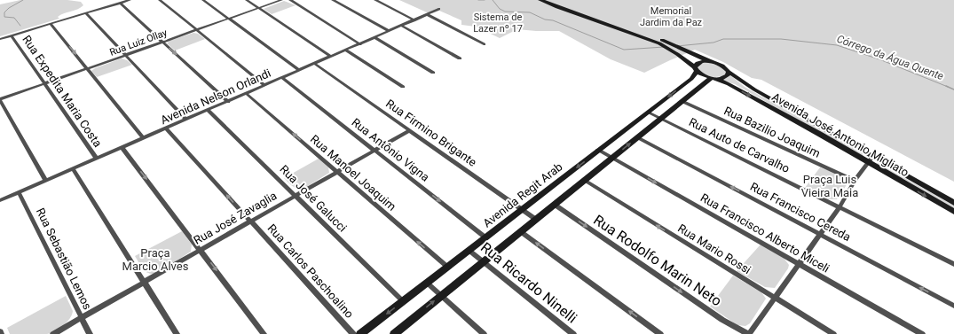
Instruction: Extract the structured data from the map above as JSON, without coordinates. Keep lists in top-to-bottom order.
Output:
{
  "streets": {
    "main road": ["Avenida José Antonio Migliato", "Avenida Regit Arab"],
    "street": [
      "Rua Luiz Ollay",
      "Rua Expedita Maria Costa",
      "Avenida Nelson Orlandi",
      "Rua Bazilio Joaquim",
      "Rua Firmino Brigante",
      "Rua Auto de Carvalho",
      "Rua Antônio Vigna",
      "Rua Manoel Joaquim",
      "Rua José Galucci",
      "Rua Francisco Cereda",
      "Rua José Zavaglia",
      "Rua Francisco Alberto Miceli",
      "Rua Mario Rossi",
      "Rua Sebastião Lemos",
      "Rua Rodolfo Marin Neto",
      "Rua Carlos Paschoalino",
      "Rua Ricardo Ninelli"
    ]
  },
  "crossings": [
    ["Rua Luiz Ollay", "Rua Expedita Maria Costa"],
    ["Rua Expedita Maria Costa", "Avenida Nelson Orlandi"],
    ["Avenida Nelson Orlandi", "Rua Firmino Brigante"],
    ["Avenida Nelson Orlandi", "Rua Antônio Vigna"],
    ["Avenida Nelson Orlandi", "Rua Manoel Joaquim"],
    ["Avenida Nelson Orlandi", "Rua José Galucci"],
    ["Avenida Nelson Orlandi", "Rua Sebastião Lemos"],
    ["Avenida Nelson Orlandi", "Rua Carlos Paschoalino"],
    ["Rua Firmino Brigante", "Avenida Regit Arab"],
    ["Rua Firmino Brigante", "Rua José Zavaglia"],
    ["Avenida José Antonio Migliato", "Avenida Regit Arab"],
    ["Rua Auto de Carvalho", "Avenida Regit Arab"],
    ["Rua Antônio Vigna", "Avenida Regit Arab"],
    ["Rua Antônio Vigna", "Rua José Zavaglia"],
    ["Rua Manoel Joaquim", "Avenida Regit Arab"],
    ["Rua Manoel Joaquim", "Rua José Zavaglia"],
    ["Avenida Regit Arab", "Rua José Galucci"],
    ["Avenida Regit Arab", "Rua Francisco Alberto Miceli"],
    ["Avenida Regit Arab", "Rua Ricardo Ninelli"],
    ["Rua José Galucci", "Rua José Zavaglia"],
    ["Rua José Zavaglia", "Rua Sebastião Lemos"],
    ["Rua José Zavaglia", "Rua Carlos Paschoalino"]
  ],
  "one_way": [
    "Rua Antônio Vigna",
    "Rua Manoel Joaquim",
    "Rua Francisco Cereda",
    "Rua Francisco Alberto Miceli",
    "Rua Mario Rossi",
    "Rua Carlos Paschoalino"
  ],
  "water": ["Córrego da Água Quente"],
  "parks": [
    "Memorial Jardim da Paz",
    "Sistema de Lazer nº 17",
    "Praça Luis Vieira Maia",
    "Praça Marcio Alves"
  ]
}
